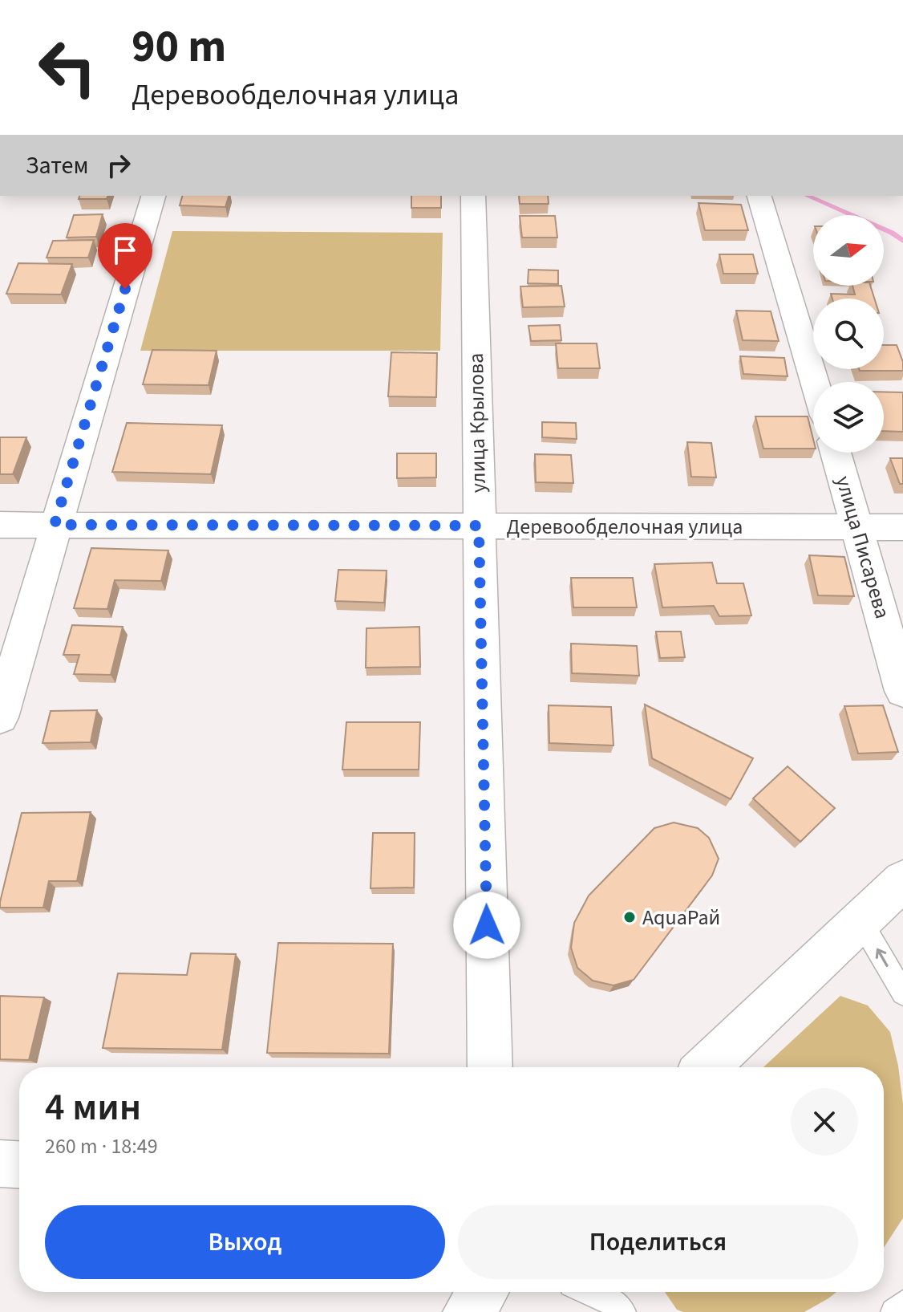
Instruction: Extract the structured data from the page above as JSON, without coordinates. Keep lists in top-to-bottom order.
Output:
{
  "streets": {
    "street": ["улица Крылова", "Деревообделочная улица", "улица Писарева"]
  },
  "crossings": [
    ["улица Крылова", "Деревообделочная улица"],
    ["Деревообделочная улица", "улица Писарева"]
  ],
  "places": ["AquaРай"],
  "north": "right",
  "page": {
    "turn": ["90 m", "Деревообделочная улица"],
    "then": "Затем",
    "heading": ["4 мин", "260 m · 18:49"],
    "buttons": ["Выход", "Поделиться"]
  }
}
